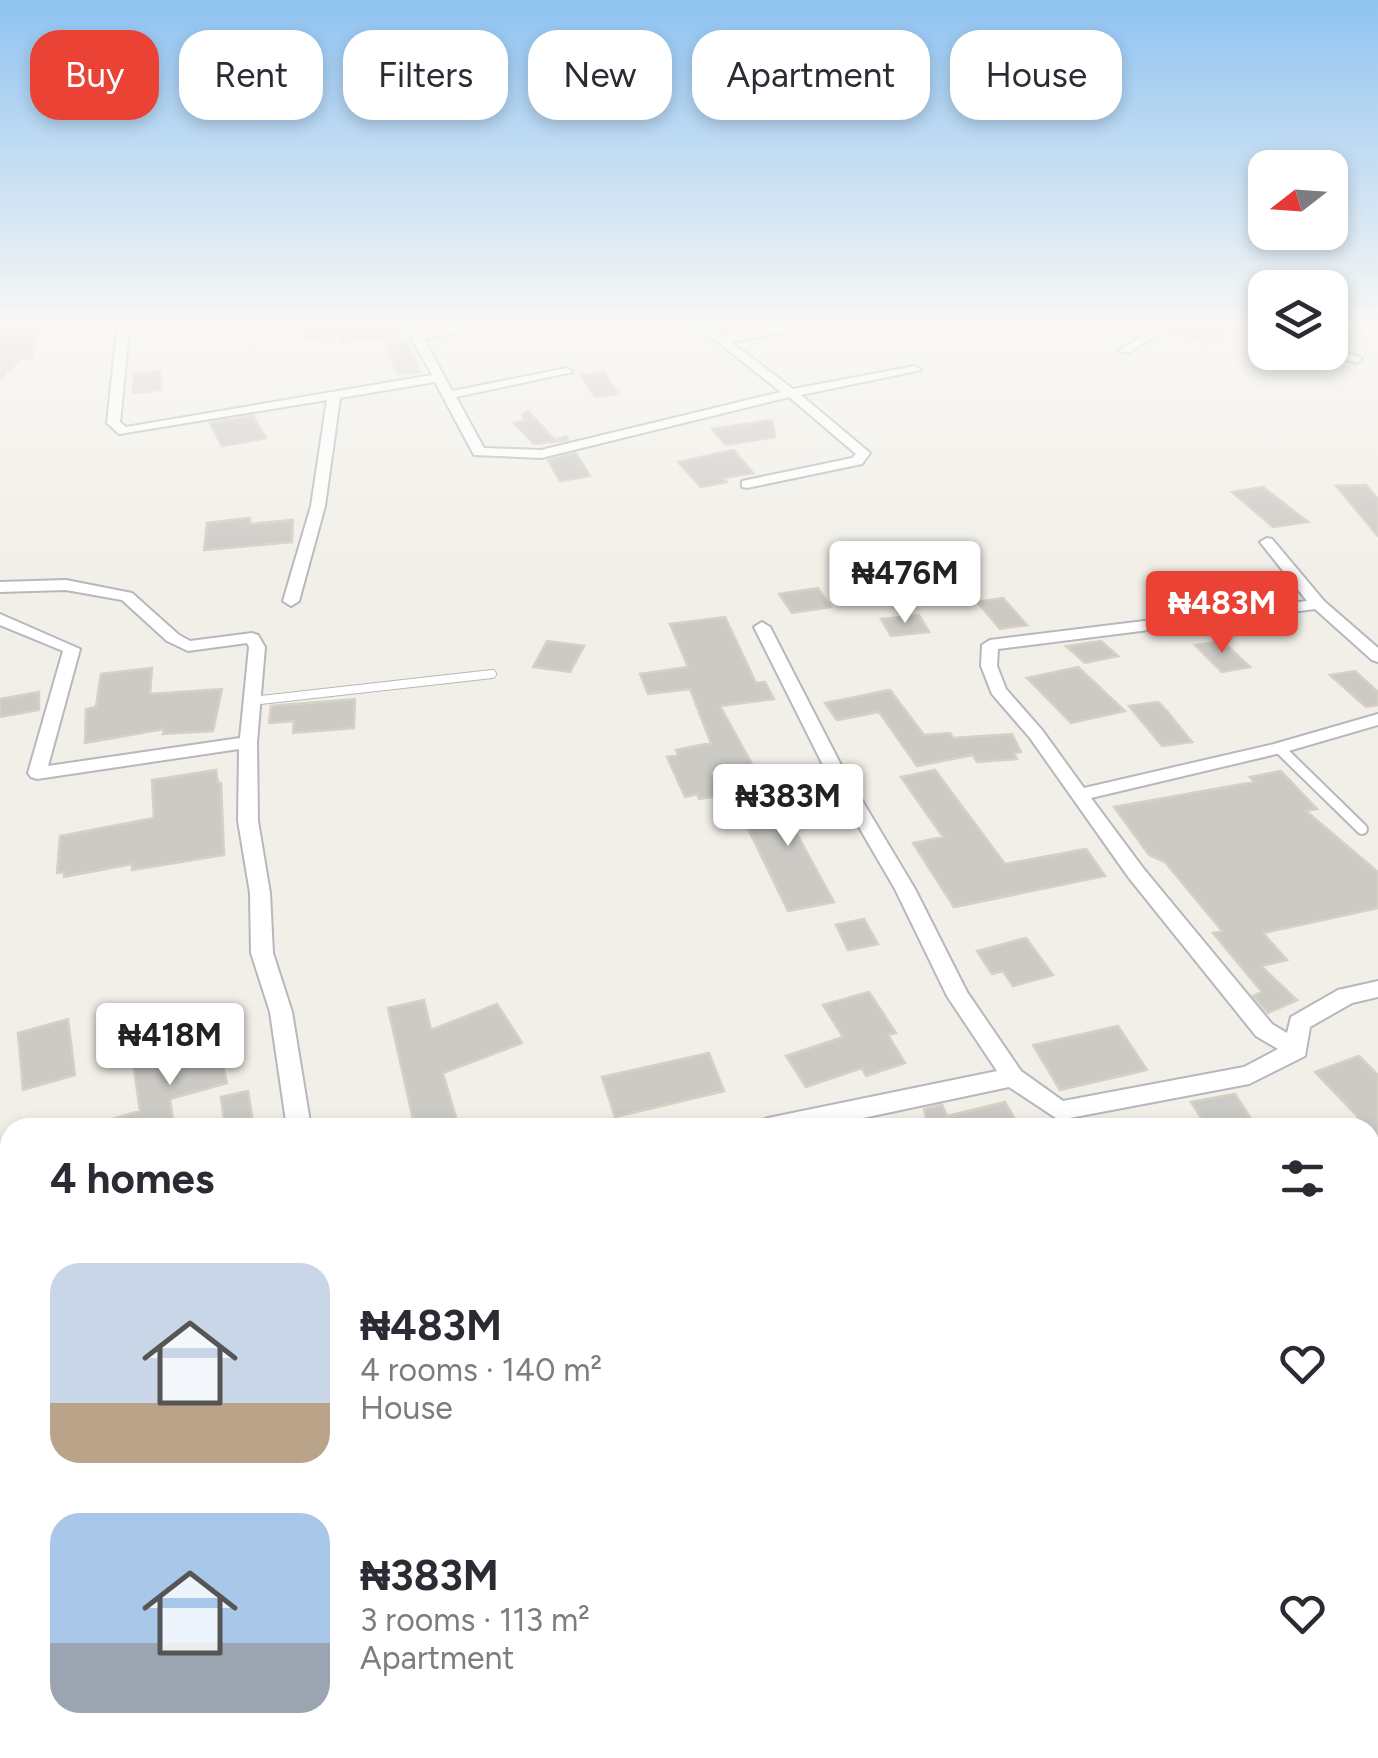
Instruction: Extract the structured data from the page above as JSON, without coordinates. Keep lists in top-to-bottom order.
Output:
{
  "north": "left",
  "page": {
    "chip": [
      "Buy",
      "Rent",
      "Filters",
      "New",
      "Apartment",
      "House"
    ],
    "price": [
      "₦476M",
      "₦483M",
      "₦383M",
      "₦418M"
    ],
    "heading": "4 homes",
    "list": [
      {
        "name": "₦483M",
        "note": "4 rooms · 140 m² · House"
      },
      {
        "name": "₦383M",
        "note": "3 rooms · 113 m² · Apartment"
      }
    ]
  }
}
